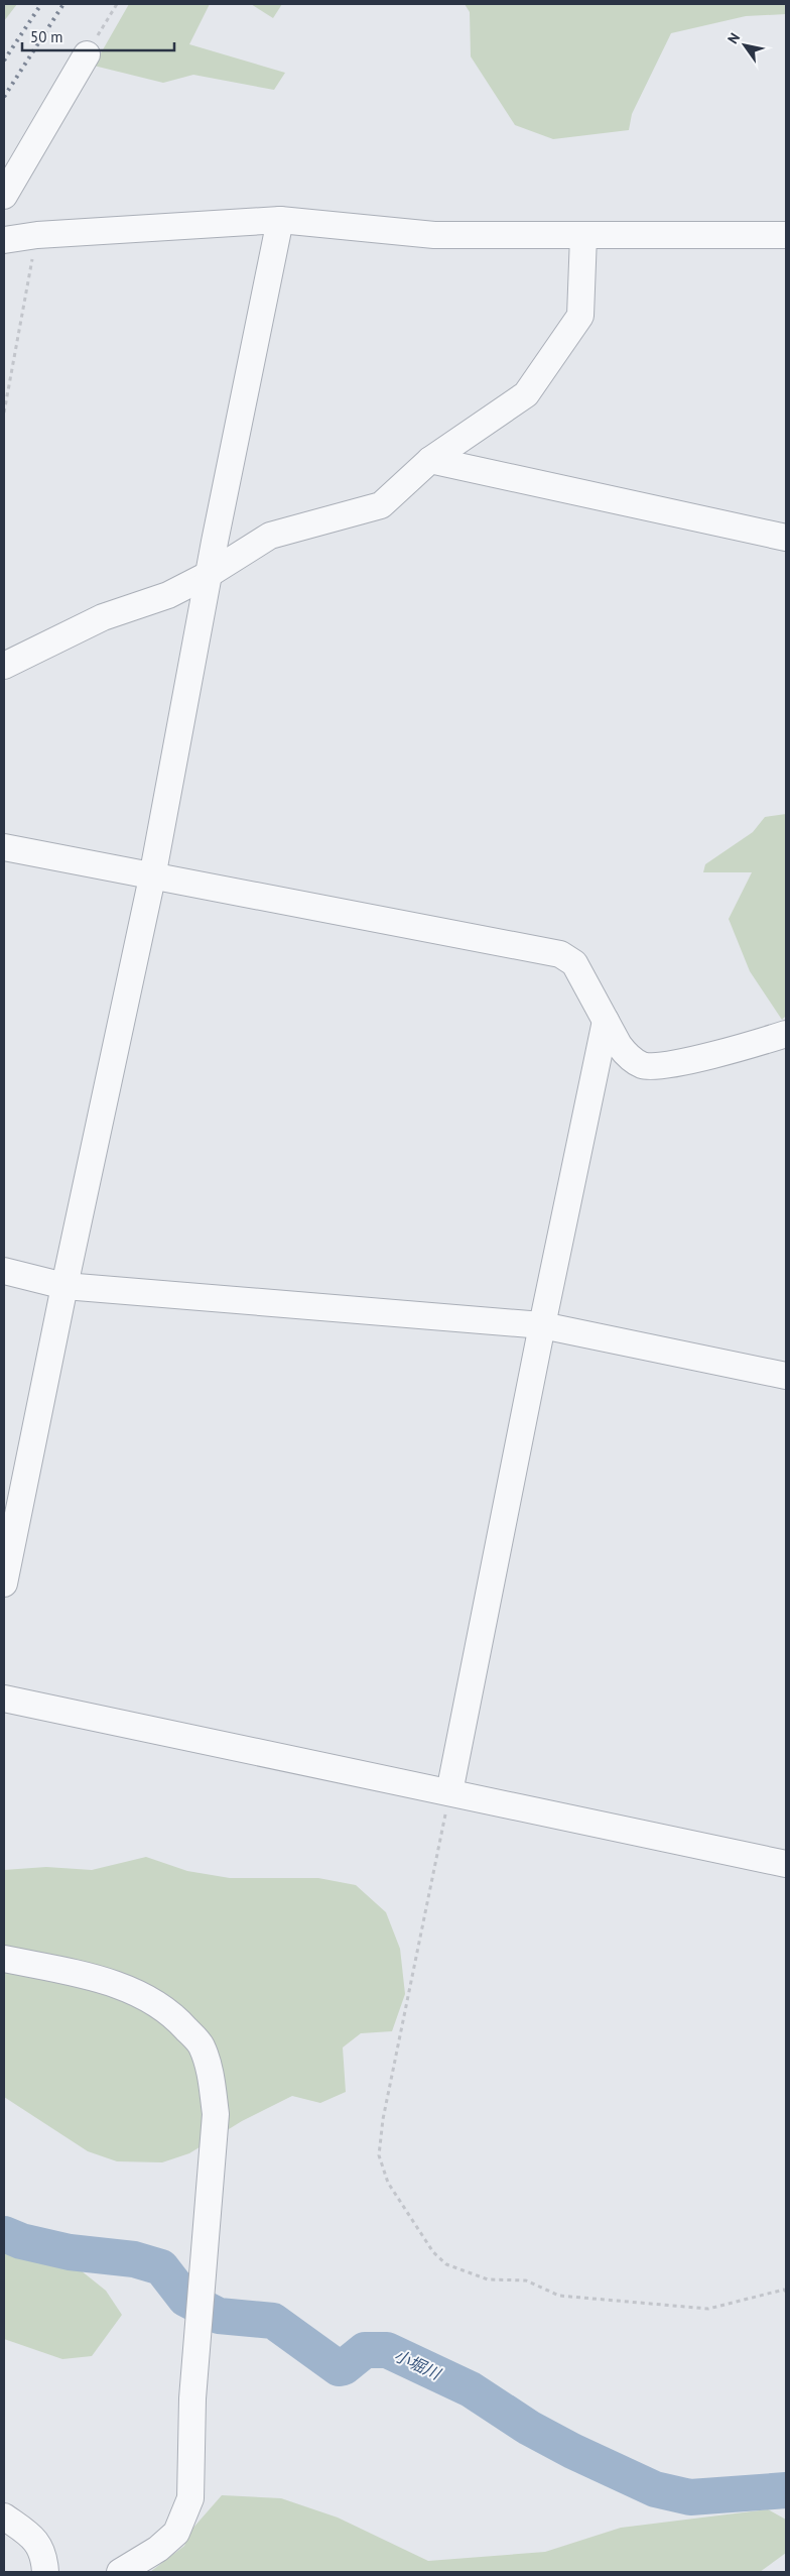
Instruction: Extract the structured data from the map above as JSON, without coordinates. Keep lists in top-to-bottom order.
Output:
{
  "water": ["小堀川"],
  "scale_bar": "50 m",
  "north": "top left"
}
